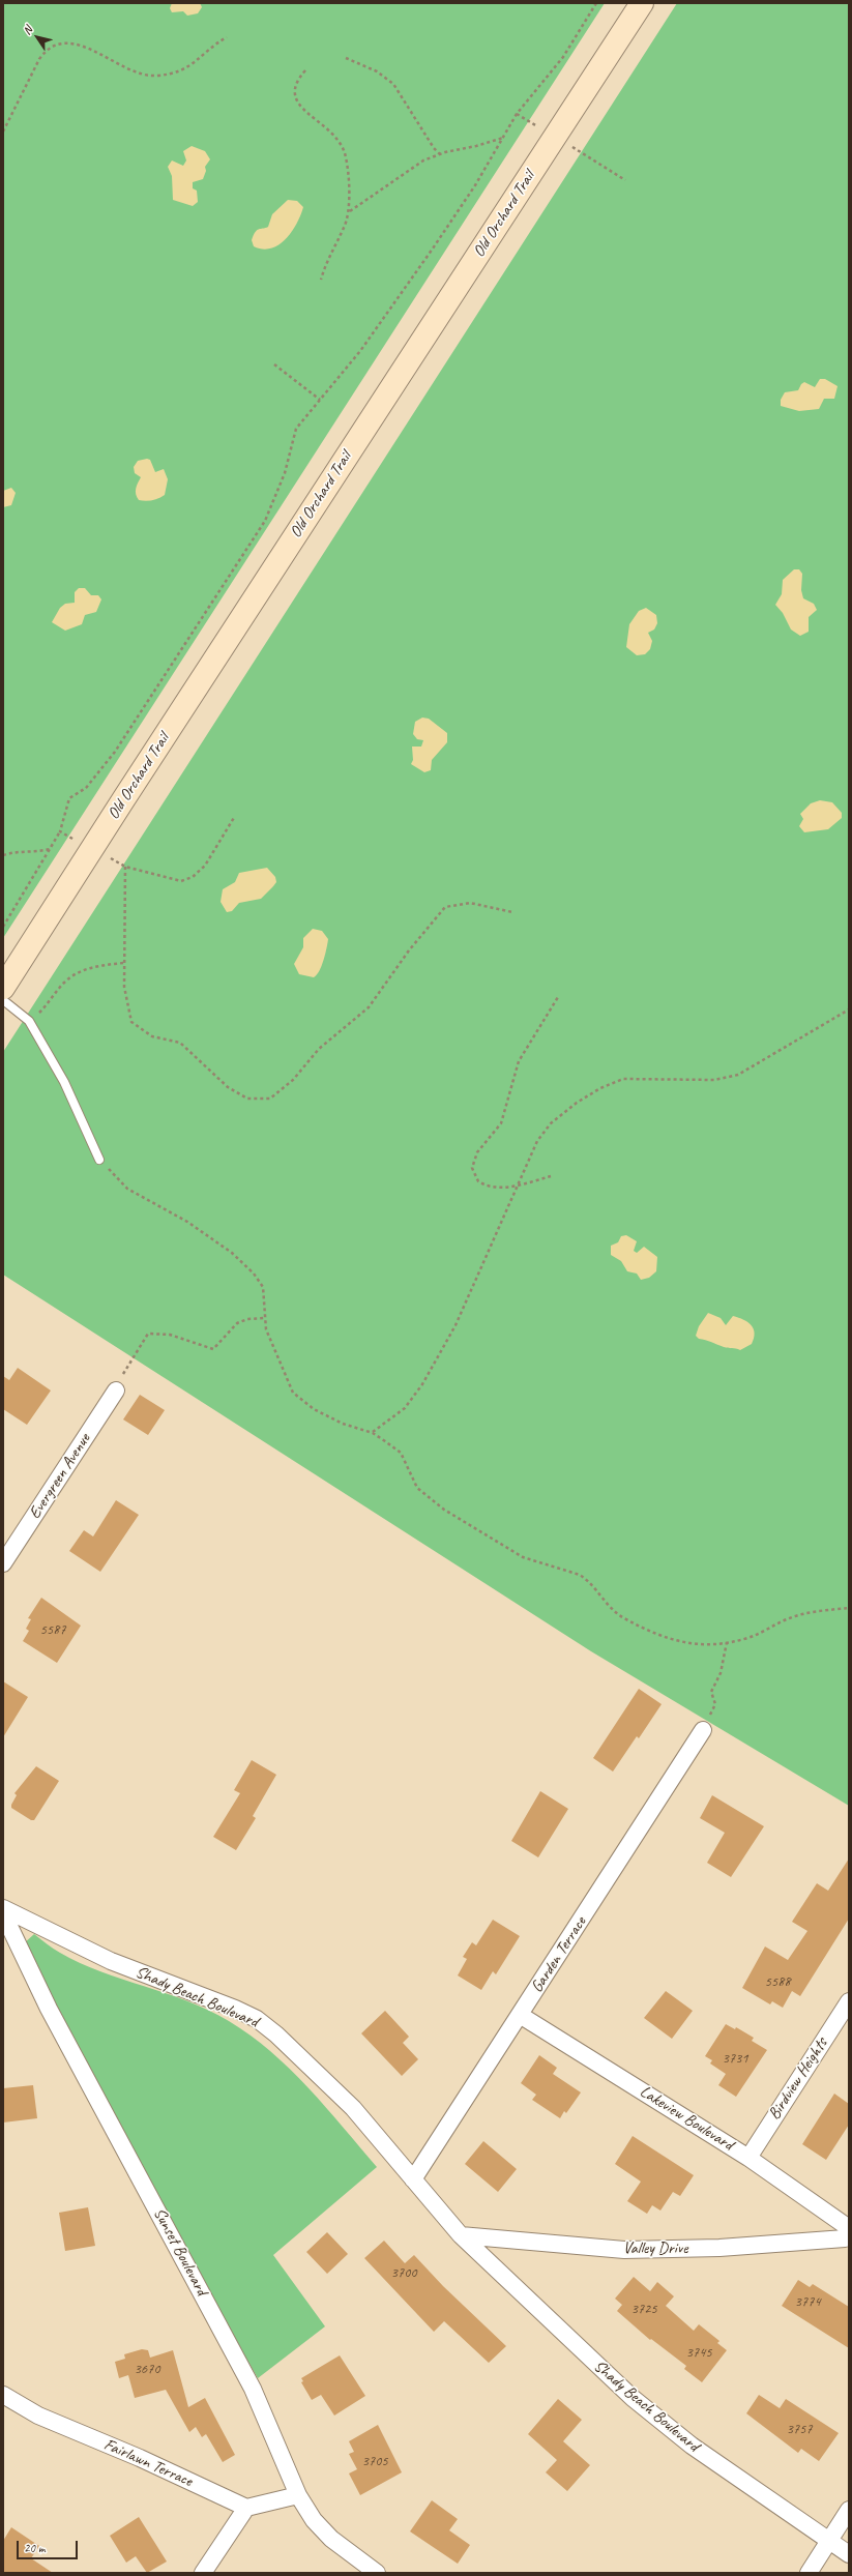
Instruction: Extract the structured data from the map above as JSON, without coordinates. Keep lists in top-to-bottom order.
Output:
{
  "streets": {
    "street": [
      "Old Orchard Trail",
      "Evergreen Avenue",
      "Garden Terrace",
      "Shady Beach Boulevard",
      "Birdview Heights",
      "Lakeview Boulevard",
      "Valley Drive",
      "Sunset Boulevard",
      "Fairlawn Terrace"
    ]
  },
  "crossings": [
    ["Garden Terrace", "Shady Beach Boulevard"],
    ["Garden Terrace", "Lakeview Boulevard"],
    ["Shady Beach Boulevard", "Valley Drive"],
    ["Birdview Heights", "Lakeview Boulevard"]
  ],
  "house_numbers": [
    "5587",
    "5588",
    "3731",
    "3700",
    "3774",
    "3725",
    "3745",
    "3670",
    "3757",
    "3705"
  ],
  "scale_bar": "20 m",
  "north": "top left"
}
